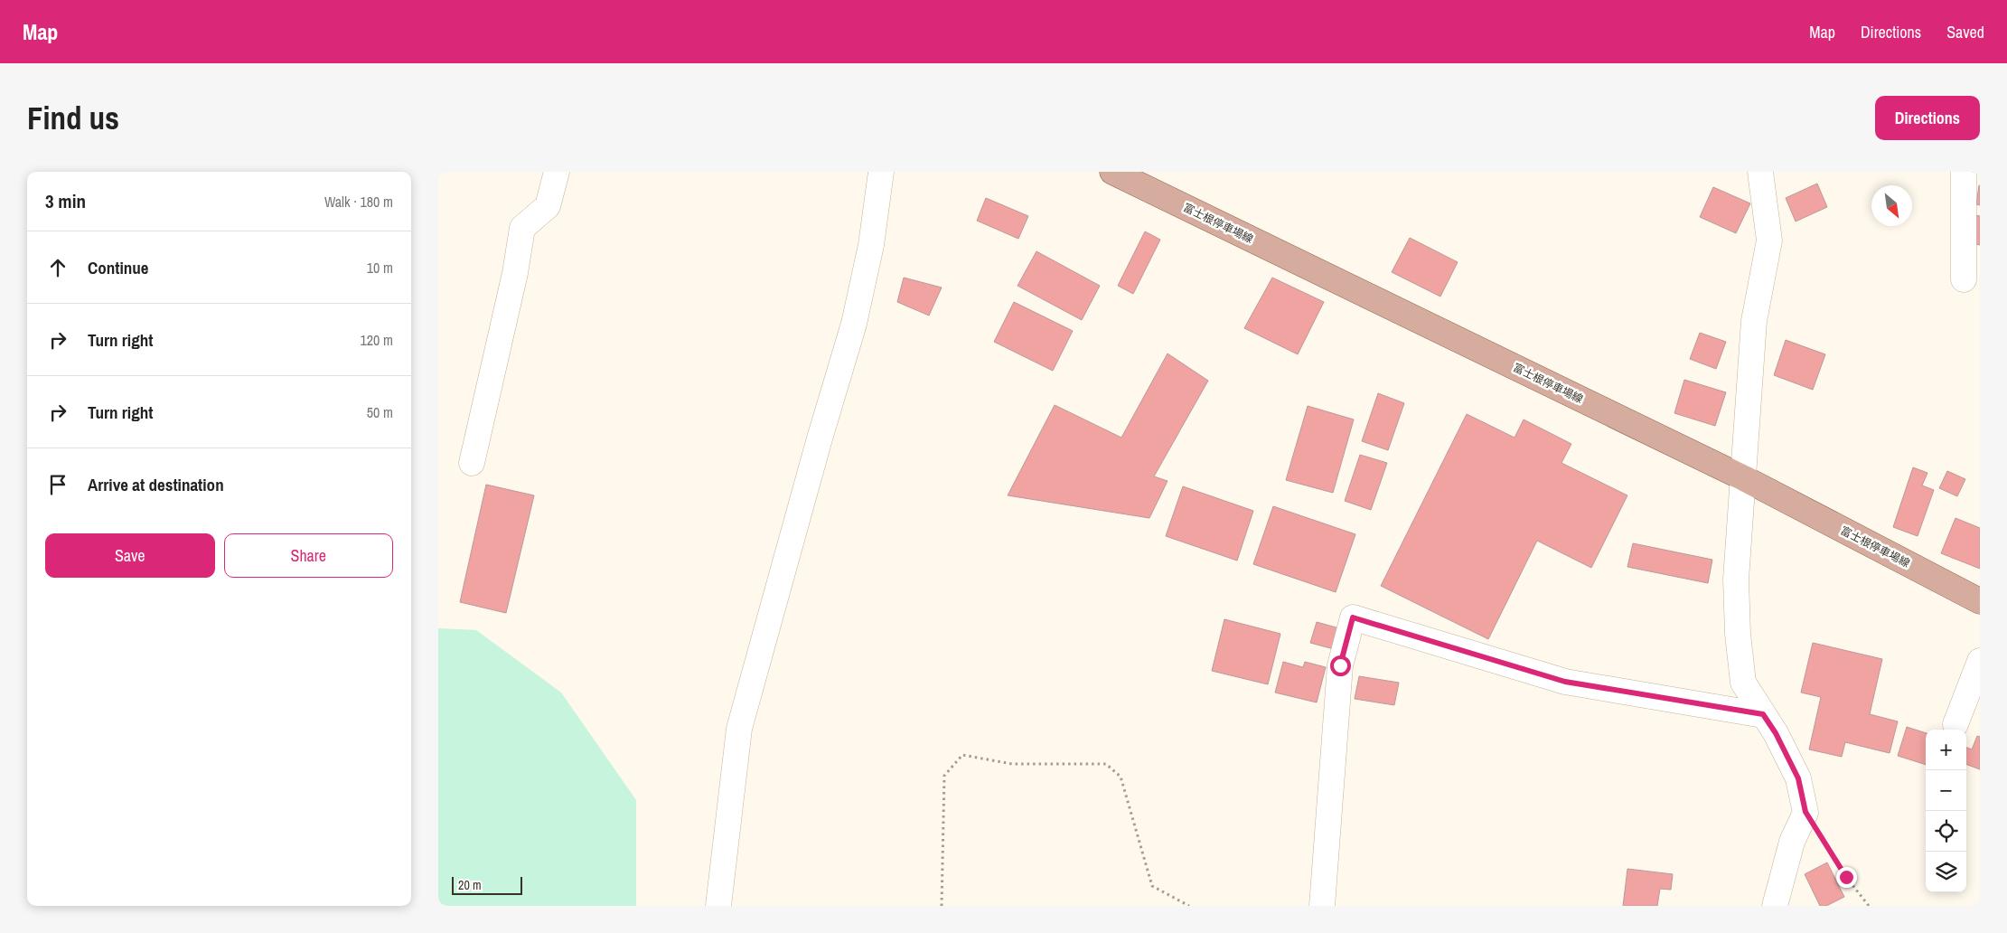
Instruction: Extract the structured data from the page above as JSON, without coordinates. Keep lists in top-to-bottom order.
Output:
{
  "streets": {
    "main road": ["富士根停車場線"]
  },
  "scale_bar": "20 m",
  "north": "bottom right",
  "page": {
    "header": "Map",
    "nav": ["Map", "Directions", "Saved"],
    "buttons": [
      "Directions",
      ["Save", "Share"]
    ],
    "title": "Find us",
    "heading": ["3 min", "Walk · 180 m"],
    "list": [
      ["Continue", "10 m"],
      ["Turn right", "120 m"],
      ["Turn right", "50 m"],
      "Arrive at destination"
    ],
    "map_buttons": ["+", "−"],
    "scale": "20 m"
  }
}
